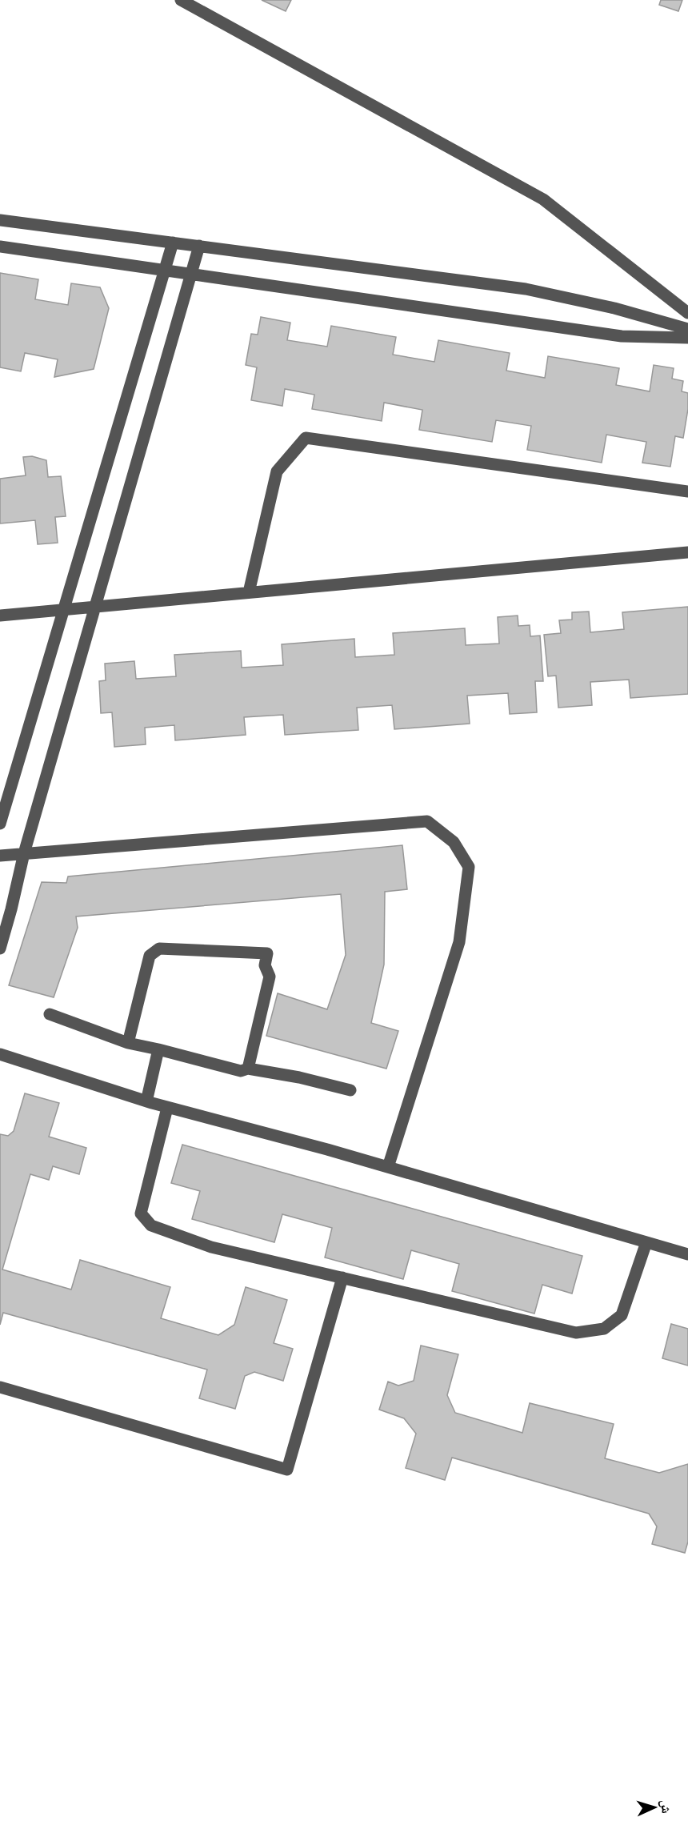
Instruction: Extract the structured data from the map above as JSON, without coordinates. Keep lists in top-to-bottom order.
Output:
{
  "north": "right"
}
